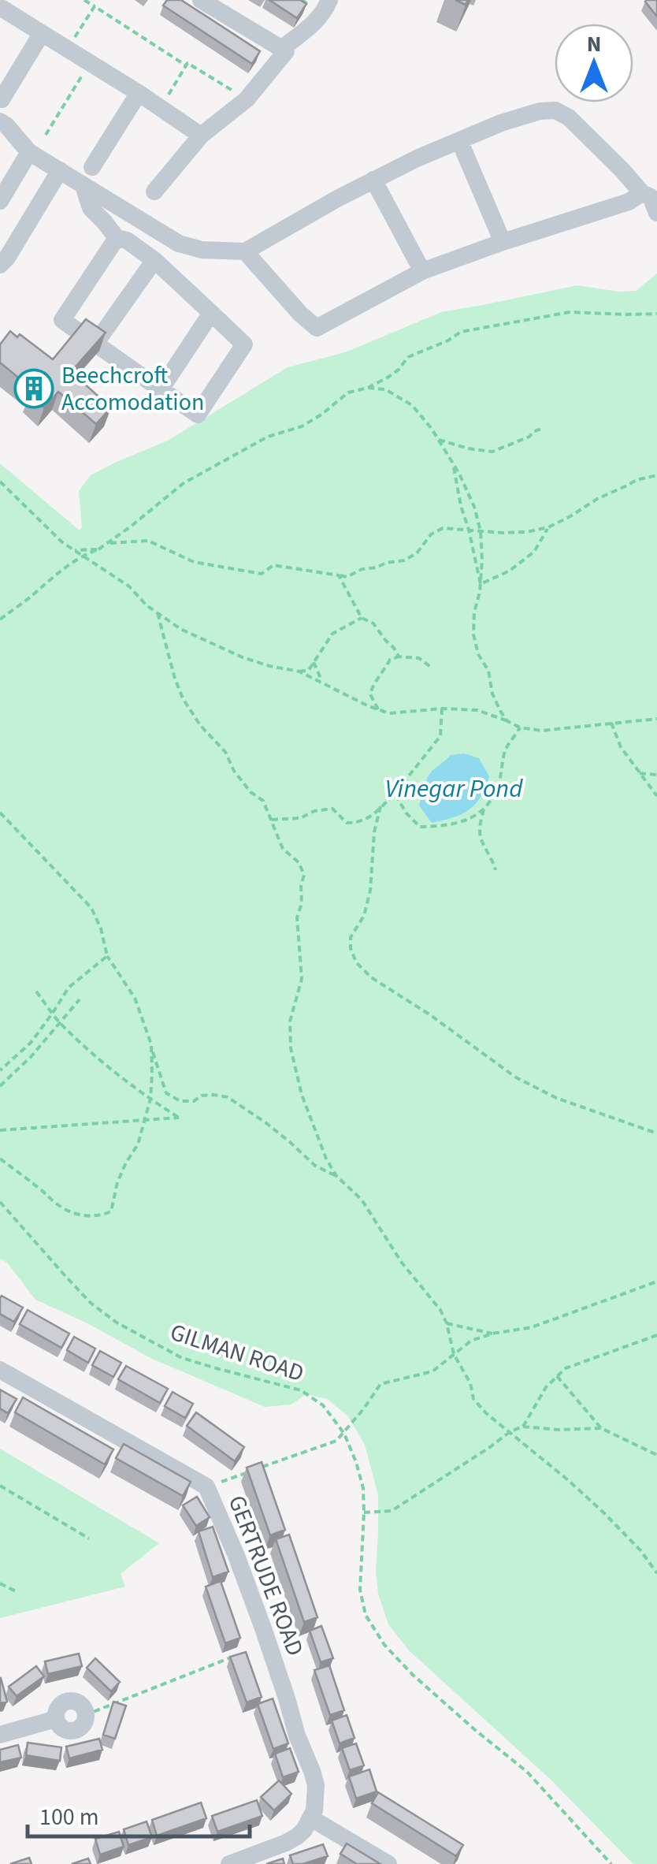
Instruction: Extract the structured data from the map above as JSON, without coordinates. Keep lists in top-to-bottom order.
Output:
{
  "streets": {
    "street": ["GERTRUDE ROAD"],
    "path": ["GILMAN ROAD"]
  },
  "water": ["Vinegar Pond"],
  "places": {
    "building": ["Beechcroft Accomodation"]
  },
  "scale_bar": "100 m",
  "north": "top"
}
